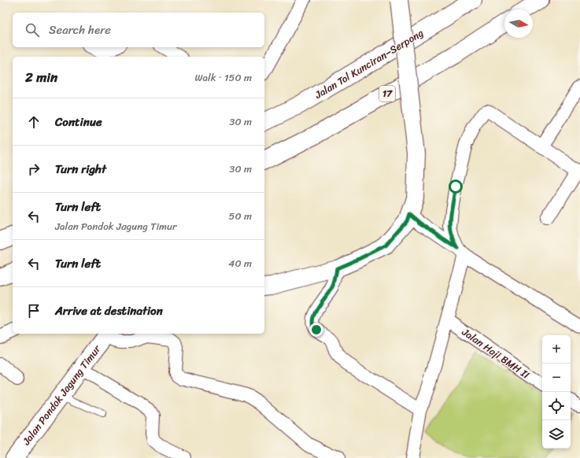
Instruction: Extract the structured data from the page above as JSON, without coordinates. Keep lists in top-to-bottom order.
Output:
{
  "streets": {
    "main road": ["Jalan Tol Kunciran–Serpong", "17", "Jalan Pondok Jagung Timur"],
    "street": ["Jalan Haji BMH II"]
  },
  "north": "right",
  "page": {
    "search": "Search here",
    "heading": ["2 min", "Walk · 150 m"],
    "list": [
      ["Continue", "30 m"],
      ["Turn right", "30 m"],
      ["Turn left", "Jalan Pondok Jagung Timur", "50 m"],
      ["Turn left", "40 m"],
      "Arrive at destination"
    ],
    "map_buttons": ["+", "−"]
  }
}
